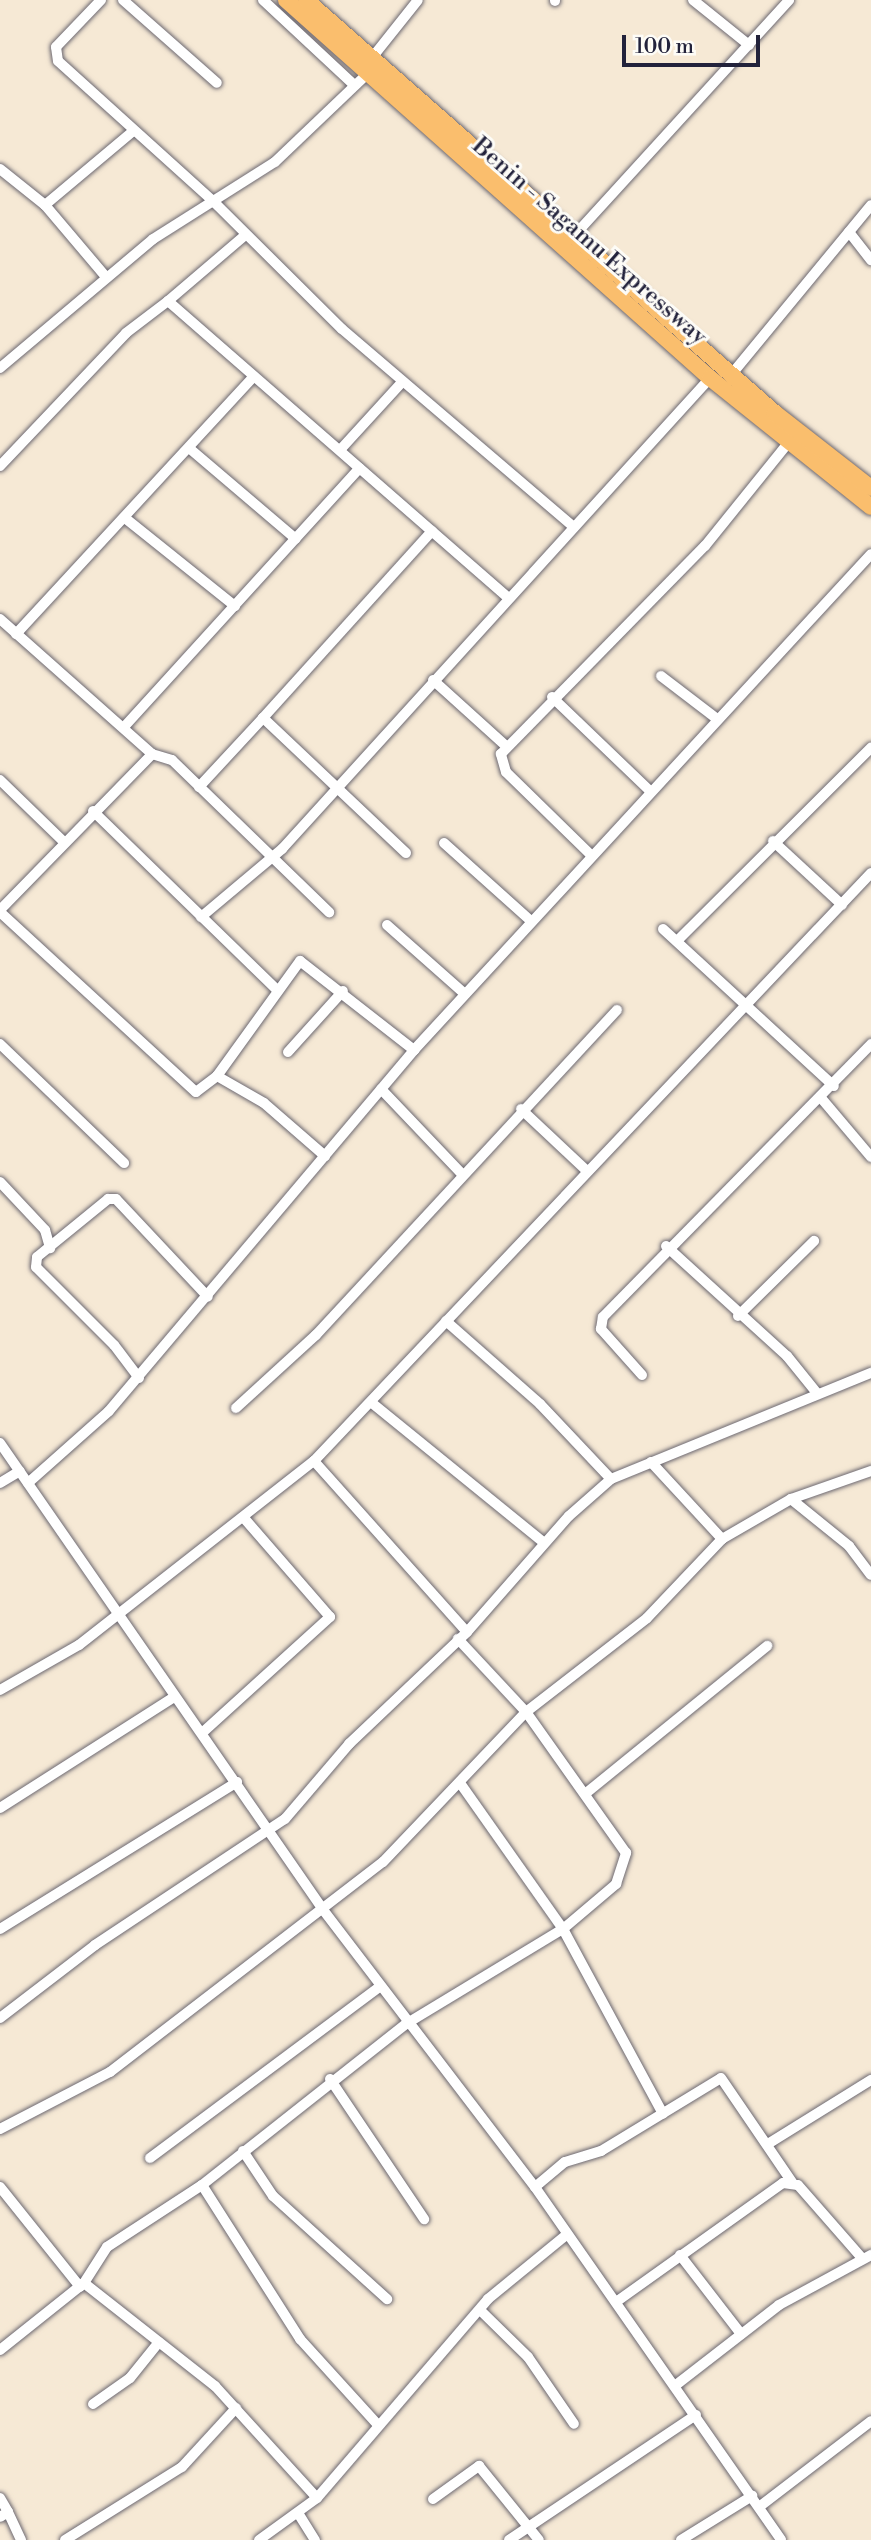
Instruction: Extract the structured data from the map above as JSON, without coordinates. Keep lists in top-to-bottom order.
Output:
{
  "streets": {
    "highway": ["Benin - Sagamu Expressway"]
  },
  "scale_bar": "100 m"
}
